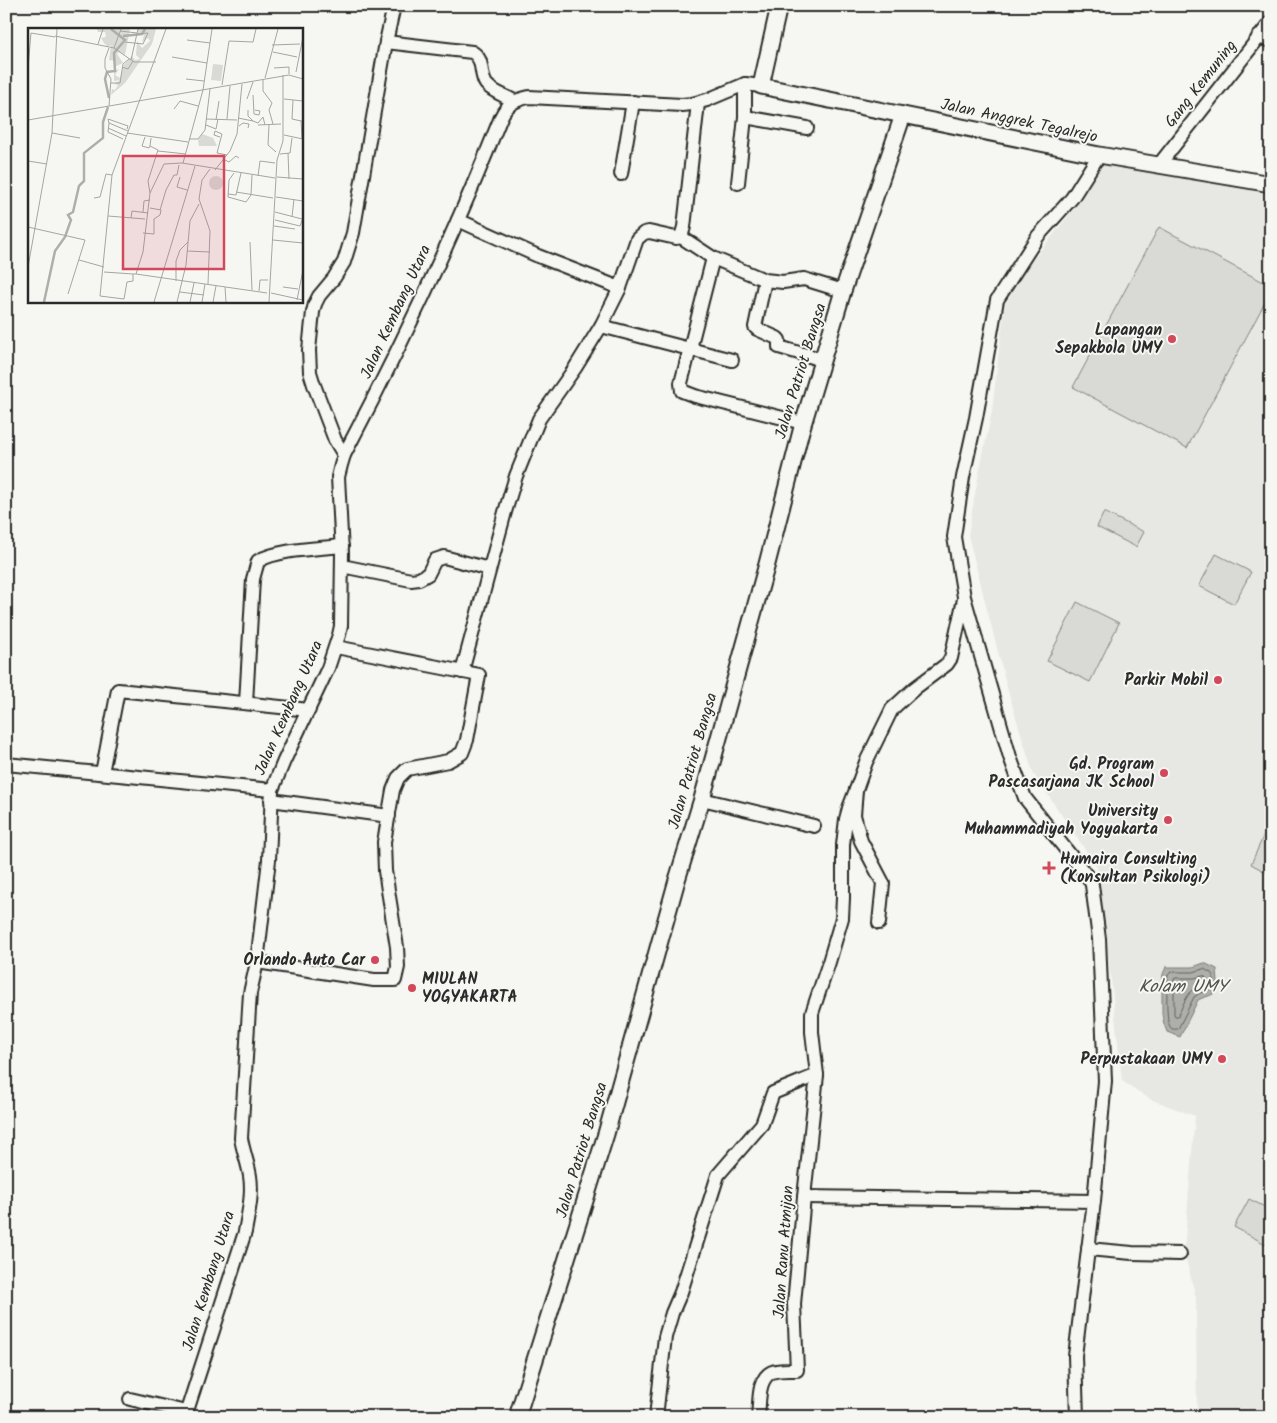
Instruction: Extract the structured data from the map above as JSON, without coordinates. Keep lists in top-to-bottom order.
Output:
{
  "streets": {
    "street": [
      "Gang Kemuning",
      "Jalan Anggrek Tegalrejo",
      "Jalan Kembang Utara",
      "Jalan Patriot Bangsa",
      "Jalan Ranu Atmijan"
    ]
  },
  "crossings": [
    ["Gang Kemuning", "Jalan Anggrek Tegalrejo"],
    ["Jalan Anggrek Tegalrejo", "Jalan Patriot Bangsa"]
  ],
  "water": ["Kolam UMY"],
  "places": {
    "other": [
      "Lapangan Sepakbola UMY",
      "Parkir Mobil",
      "Gd. Program Pascasarjana JK School",
      "University Muhammadiyah Yogyakarta",
      "Orlando Auto Car",
      "MIULAN YOGYAKARTA",
      "Perpustakaan UMY"
    ],
    "health": ["Humaira Consulting (Konsultan Psikologi)"]
  }
}
